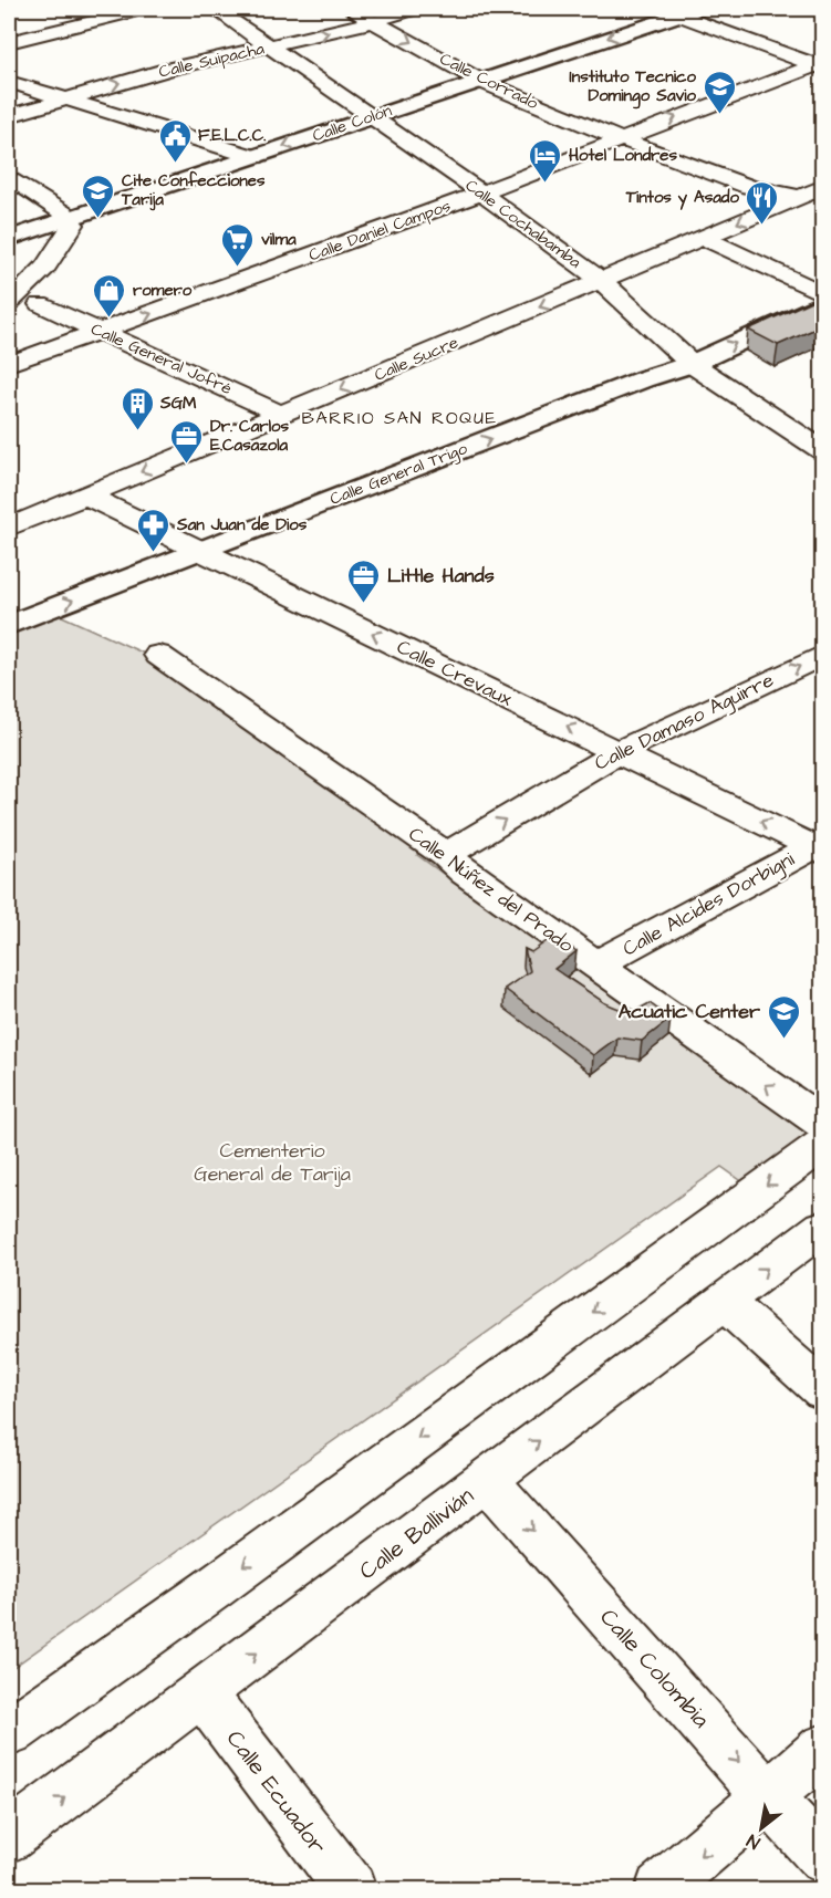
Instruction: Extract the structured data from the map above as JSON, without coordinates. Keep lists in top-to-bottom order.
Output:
{
  "streets": {
    "main road": ["Calle Colón", "Calle General Trigo"],
    "street": [
      "Calle Suipacha",
      "Calle Corrado",
      "Calle Cochabamba",
      "Calle Daniel Campos",
      "Calle General Jofré",
      "Calle Sucre",
      "Calle Crevaux",
      "Calle Damaso Aguirre",
      "Calle Núñez del Prado",
      "Calle Alcides Dorbigni",
      "Calle Ballivián",
      "Calle Colombia",
      "Calle Ecuador"
    ]
  },
  "crossings": [
    ["Calle Suipacha", "Calle Corrado"],
    ["Calle Suipacha", "Calle Cochabamba"],
    ["Calle Corrado", "Calle Colón"],
    ["Calle Corrado", "Calle Daniel Campos"],
    ["Calle Corrado", "Calle Sucre"],
    ["Calle Colón", "Calle Cochabamba"],
    ["Calle Cochabamba", "Calle Daniel Campos"],
    ["Calle Cochabamba", "Calle Sucre"],
    ["Calle Cochabamba", "Calle General Trigo"],
    ["Calle Daniel Campos", "Calle General Jofré"],
    ["Calle General Jofré", "Calle Sucre"],
    ["Calle Sucre", "Calle Crevaux"],
    ["Calle General Trigo", "Calle Crevaux"],
    ["Calle Crevaux", "Calle Damaso Aguirre"],
    ["Calle Crevaux", "Calle Alcides Dorbigni"],
    ["Calle Damaso Aguirre", "Calle Núñez del Prado"],
    ["Calle Núñez del Prado", "Calle Alcides Dorbigni"],
    ["Calle Ballivián", "Calle Colombia"],
    ["Calle Ballivián", "Calle Ecuador"]
  ],
  "one_way": [
    "Calle Colón",
    "Calle Daniel Campos",
    "Calle Sucre",
    "Calle General Trigo",
    "Calle Crevaux",
    "Calle Damaso Aguirre"
  ],
  "districts": ["BARRIO SAN ROQUE"],
  "parks": ["Cementerio General de Tarija"],
  "places": {
    "school or university": ["Instituto Tecnico Domingo Savio", "Cite Confecciones Tarija", "Acuatic Center"],
    "public building": ["F.E.L.C.C."],
    "hotel": ["Hotel Londres"],
    "restaurant": ["Tintos y Asado"],
    "supermarket": ["vilma"],
    "shop": ["romero"],
    "building": ["SGM"],
    "office": ["Dr. Carlos E.Casazola", "Little Hands"],
    "pharmacy": ["San Juan de Dios"]
  },
  "north": "bottom left"
}
